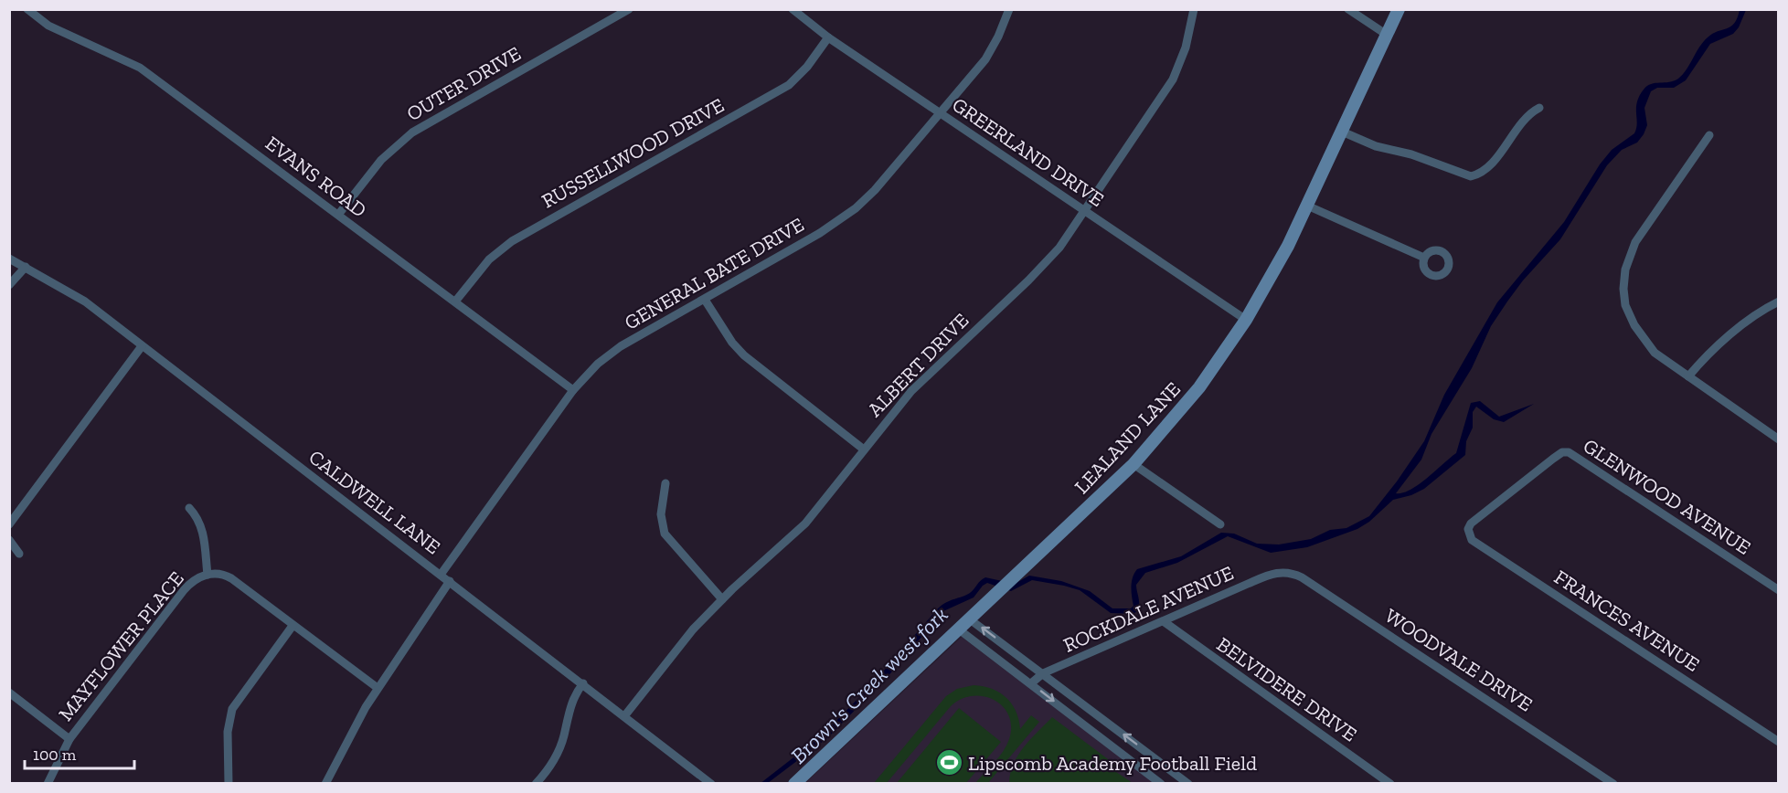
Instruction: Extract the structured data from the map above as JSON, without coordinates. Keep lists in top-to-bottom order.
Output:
{
  "streets": {
    "street": [
      "OUTER DRIVE",
      "GREERLAND DRIVE",
      "RUSSELLWOOD DRIVE",
      "EVANS ROAD",
      "GENERAL BATE DRIVE",
      "ALBERT DRIVE",
      "LEALAND LANE",
      "GLENWOOD AVENUE",
      "CALDWELL LANE",
      "ROCKDALE AVENUE",
      "FRANCES AVENUE",
      "MAYFLOWER PLACE",
      "WOODVALE DRIVE",
      "BELVIDERE DRIVE"
    ]
  },
  "crossings": [
    ["OUTER DRIVE", "EVANS ROAD"],
    ["GREERLAND DRIVE", "RUSSELLWOOD DRIVE"],
    ["GREERLAND DRIVE", "GENERAL BATE DRIVE"],
    ["GREERLAND DRIVE", "ALBERT DRIVE"],
    ["GREERLAND DRIVE", "LEALAND LANE"],
    ["RUSSELLWOOD DRIVE", "EVANS ROAD"],
    ["EVANS ROAD", "GENERAL BATE DRIVE"],
    ["GENERAL BATE DRIVE", "CALDWELL LANE"],
    ["ALBERT DRIVE", "CALDWELL LANE"],
    ["GLENWOOD AVENUE", "FRANCES AVENUE"],
    ["ROCKDALE AVENUE", "WOODVALE DRIVE"],
    ["ROCKDALE AVENUE", "BELVIDERE DRIVE"]
  ],
  "water": ["Brown's Creek west fork"],
  "places": {
    "sports": ["Lipscomb Academy Football Field"]
  },
  "scale_bar": "100 m"
}
